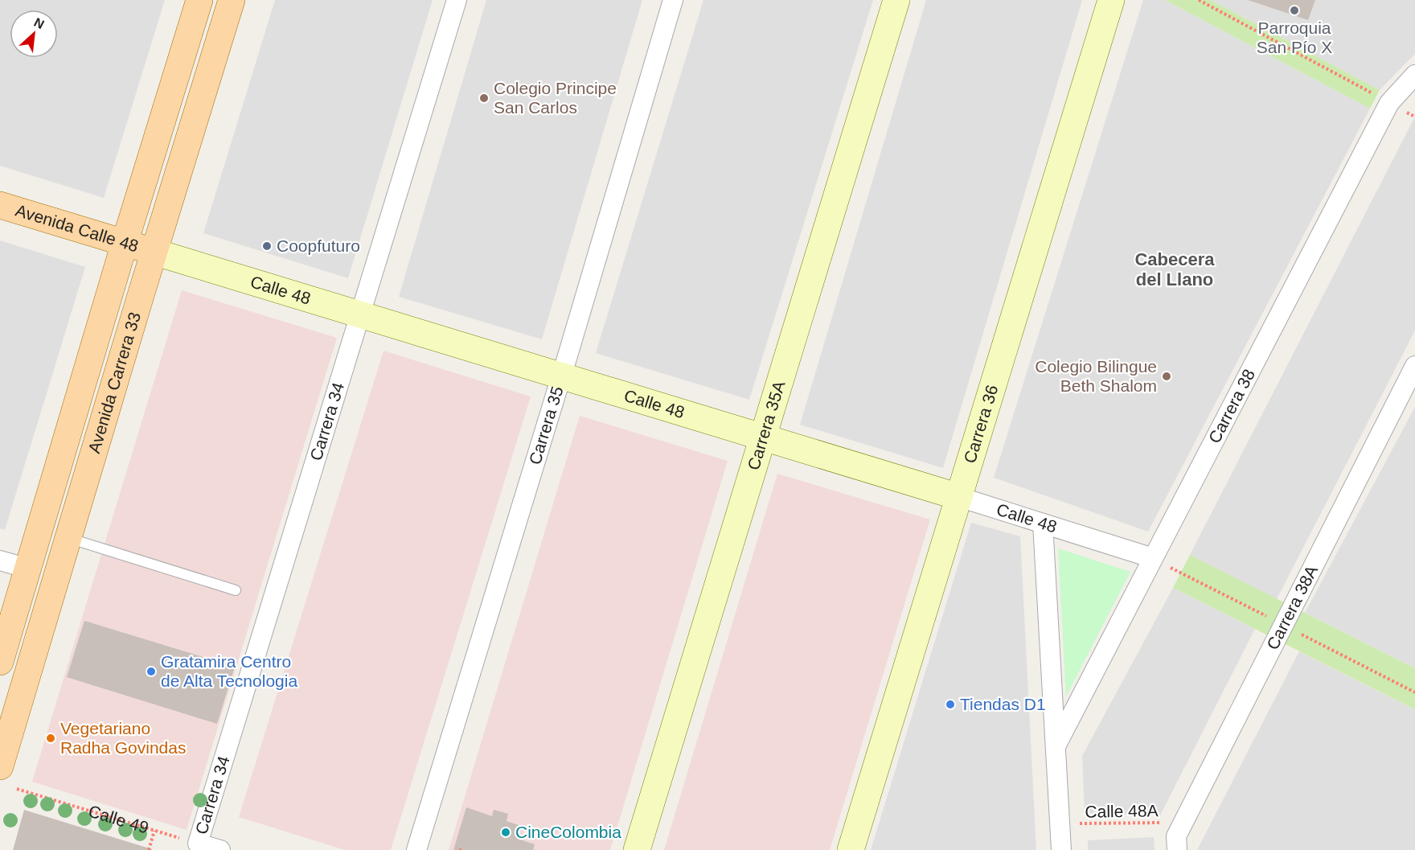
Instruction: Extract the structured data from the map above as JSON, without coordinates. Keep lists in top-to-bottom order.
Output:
{
  "streets": {
    "main road": ["Avenida Calle 48", "Avenida Carrera 33"],
    "street": [
      "Calle 48",
      "Carrera 38",
      "Carrera 34",
      "Carrera 35A",
      "Carrera 35",
      "Carrera 36",
      "Carrera 38A"
    ],
    "path": ["Calle 48A", "Calle 49"]
  },
  "crossings": [
    ["Avenida Calle 48", "Calle 48"],
    ["Avenida Calle 48", "Avenida Carrera 33"],
    ["Calle 48", "Avenida Carrera 33"],
    ["Calle 48", "Carrera 38"],
    ["Calle 48", "Carrera 34"],
    ["Calle 48", "Carrera 35A"],
    ["Calle 48", "Carrera 35"],
    ["Calle 48", "Carrera 36"],
    ["Carrera 34", "Calle 49"],
    ["Carrera 38A", "Calle 48A"]
  ],
  "districts": ["Cabecera del Llano"],
  "places": [
    "Parroquia San Pío X",
    "Colegio Principe San Carlos",
    "Coopfuturo",
    "Colegio Bilingue Beth Shalom",
    "Gratamira Centro de Alta Tecnologia",
    "Tiendas D1",
    "Vegetariano Radha Govindas",
    "CineColombia"
  ],
  "north": "top right"
}
